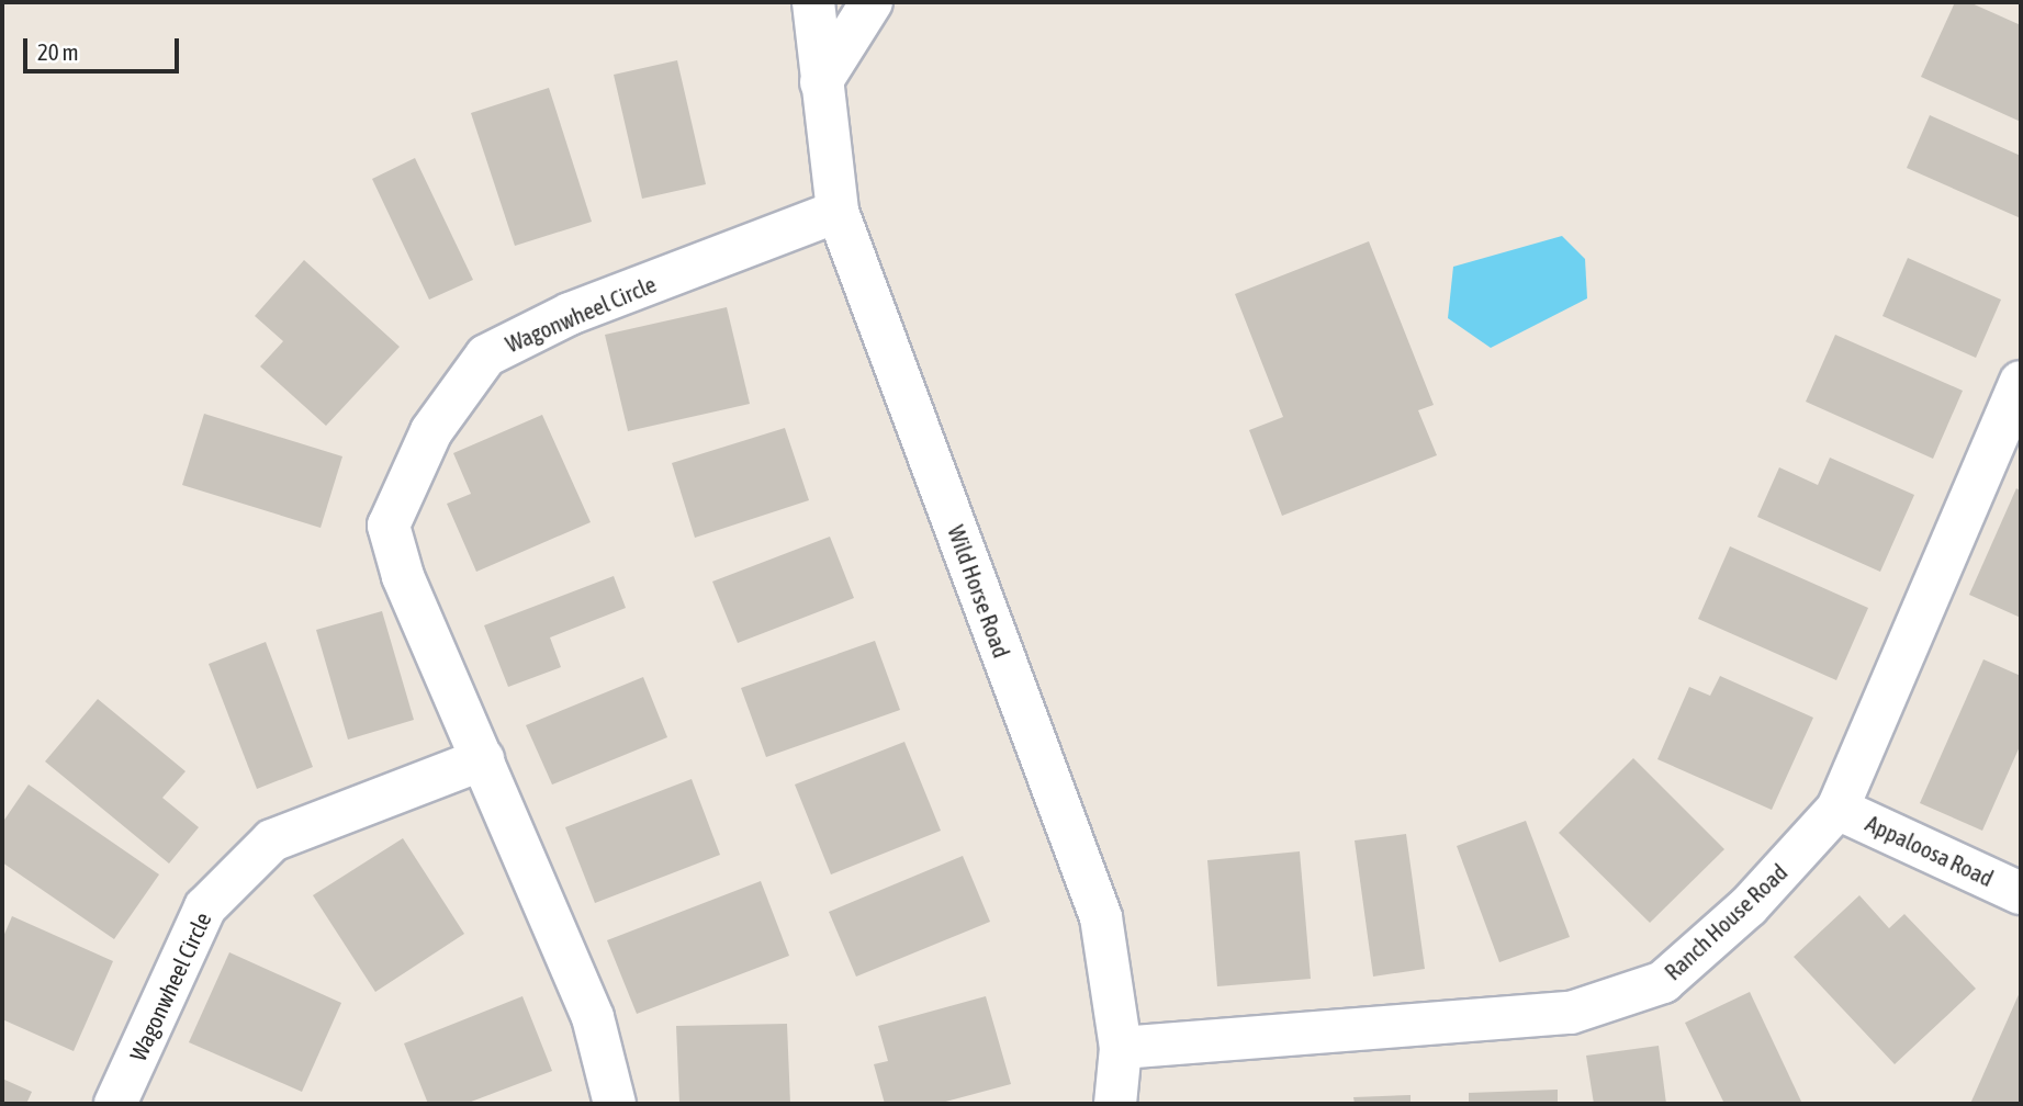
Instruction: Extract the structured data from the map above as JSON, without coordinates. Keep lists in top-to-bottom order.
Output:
{
  "streets": {
    "street": [
      "Wagonwheel Circle",
      "Wild Horse Road",
      "Appaloosa Road",
      "Ranch House Road"
    ]
  },
  "crossings": [
    ["Wagonwheel Circle", "Wild Horse Road"],
    ["Wild Horse Road", "Ranch House Road"],
    ["Appaloosa Road", "Ranch House Road"]
  ],
  "scale_bar": "20 m"
}
